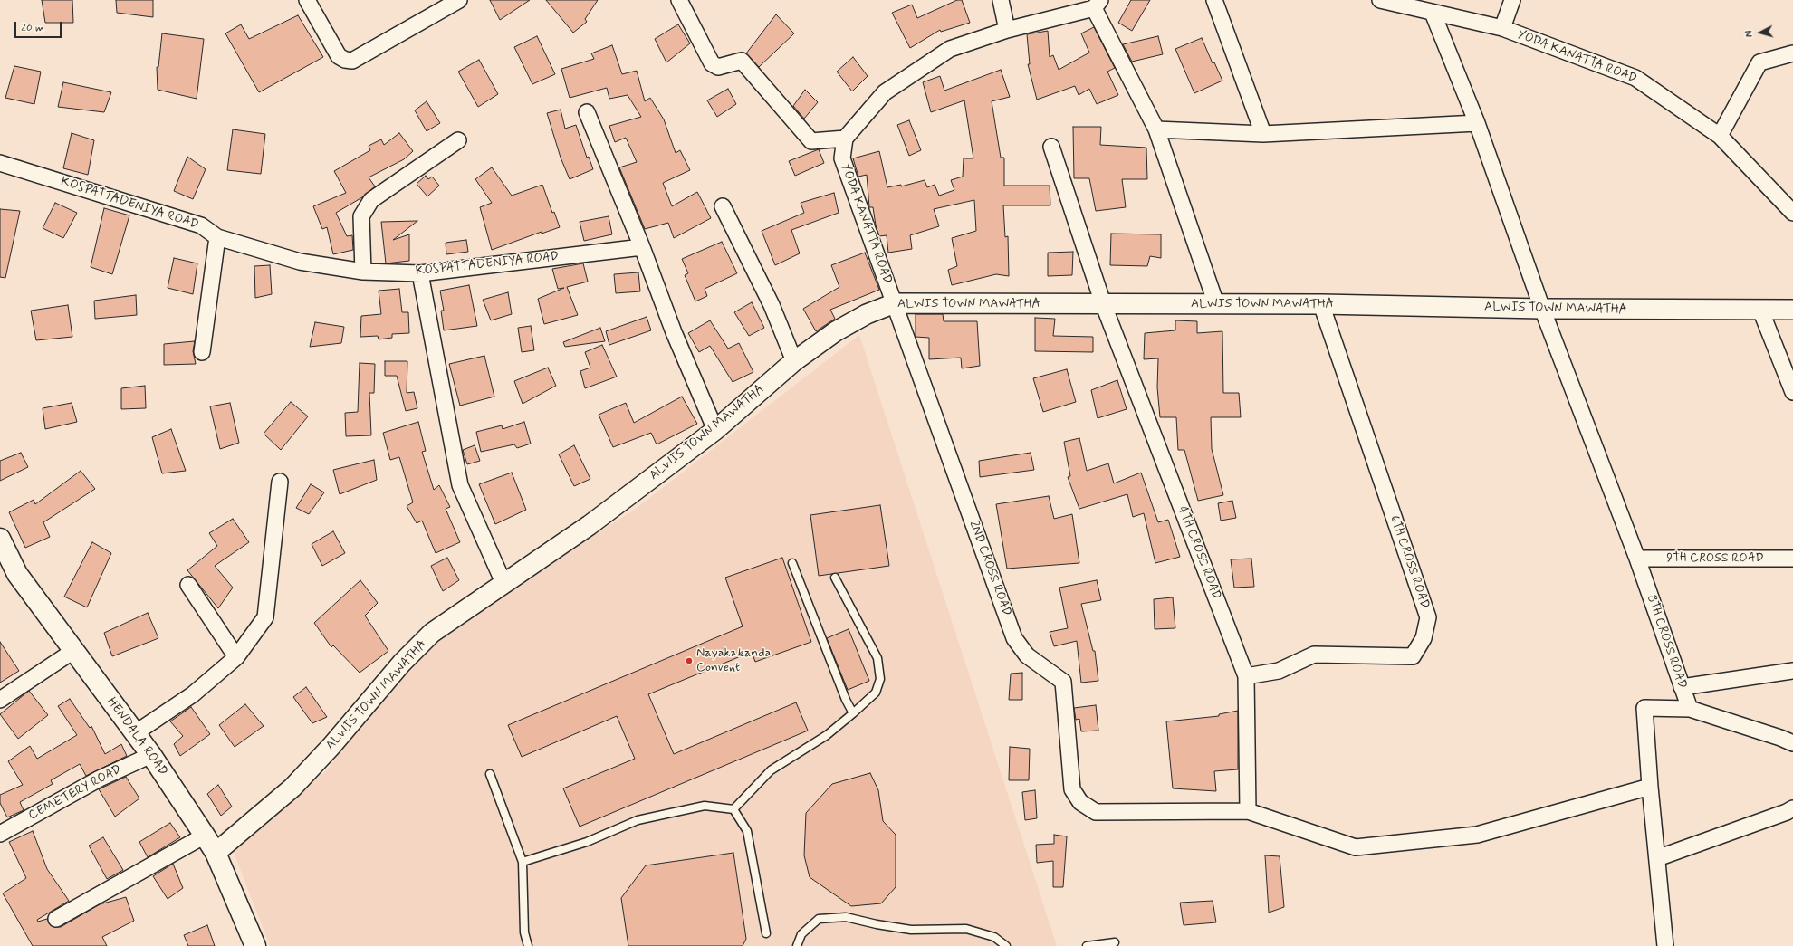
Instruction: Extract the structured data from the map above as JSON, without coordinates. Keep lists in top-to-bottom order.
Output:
{
  "streets": {
    "main road": ["HENDALA ROAD"],
    "street": [
      "YODA KANATTA ROAD",
      "KOSPATTADENIYA ROAD",
      "ALWIS TOWN MAWATHA",
      "4TH CROSS ROAD",
      "9TH CROSS ROAD",
      "6TH CROSS ROAD",
      "2ND CROSS ROAD",
      "8TH CROSS ROAD",
      "CEMETERY ROAD"
    ]
  },
  "crossings": [
    ["YODA KANATTA ROAD", "ALWIS TOWN MAWATHA"],
    ["YODA KANATTA ROAD", "2ND CROSS ROAD"],
    ["YODA KANATTA ROAD", "8TH CROSS ROAD"],
    ["ALWIS TOWN MAWATHA", "4TH CROSS ROAD"],
    ["ALWIS TOWN MAWATHA", "6TH CROSS ROAD"],
    ["ALWIS TOWN MAWATHA", "2ND CROSS ROAD"],
    ["ALWIS TOWN MAWATHA", "8TH CROSS ROAD"],
    ["ALWIS TOWN MAWATHA", "HENDALA ROAD"],
    ["4TH CROSS ROAD", "6TH CROSS ROAD"],
    ["4TH CROSS ROAD", "2ND CROSS ROAD"],
    ["9TH CROSS ROAD", "8TH CROSS ROAD"],
    ["HENDALA ROAD", "CEMETERY ROAD"]
  ],
  "places": ["Nayakakanda Convent"],
  "scale_bar": "20 m",
  "north": "left"
}
